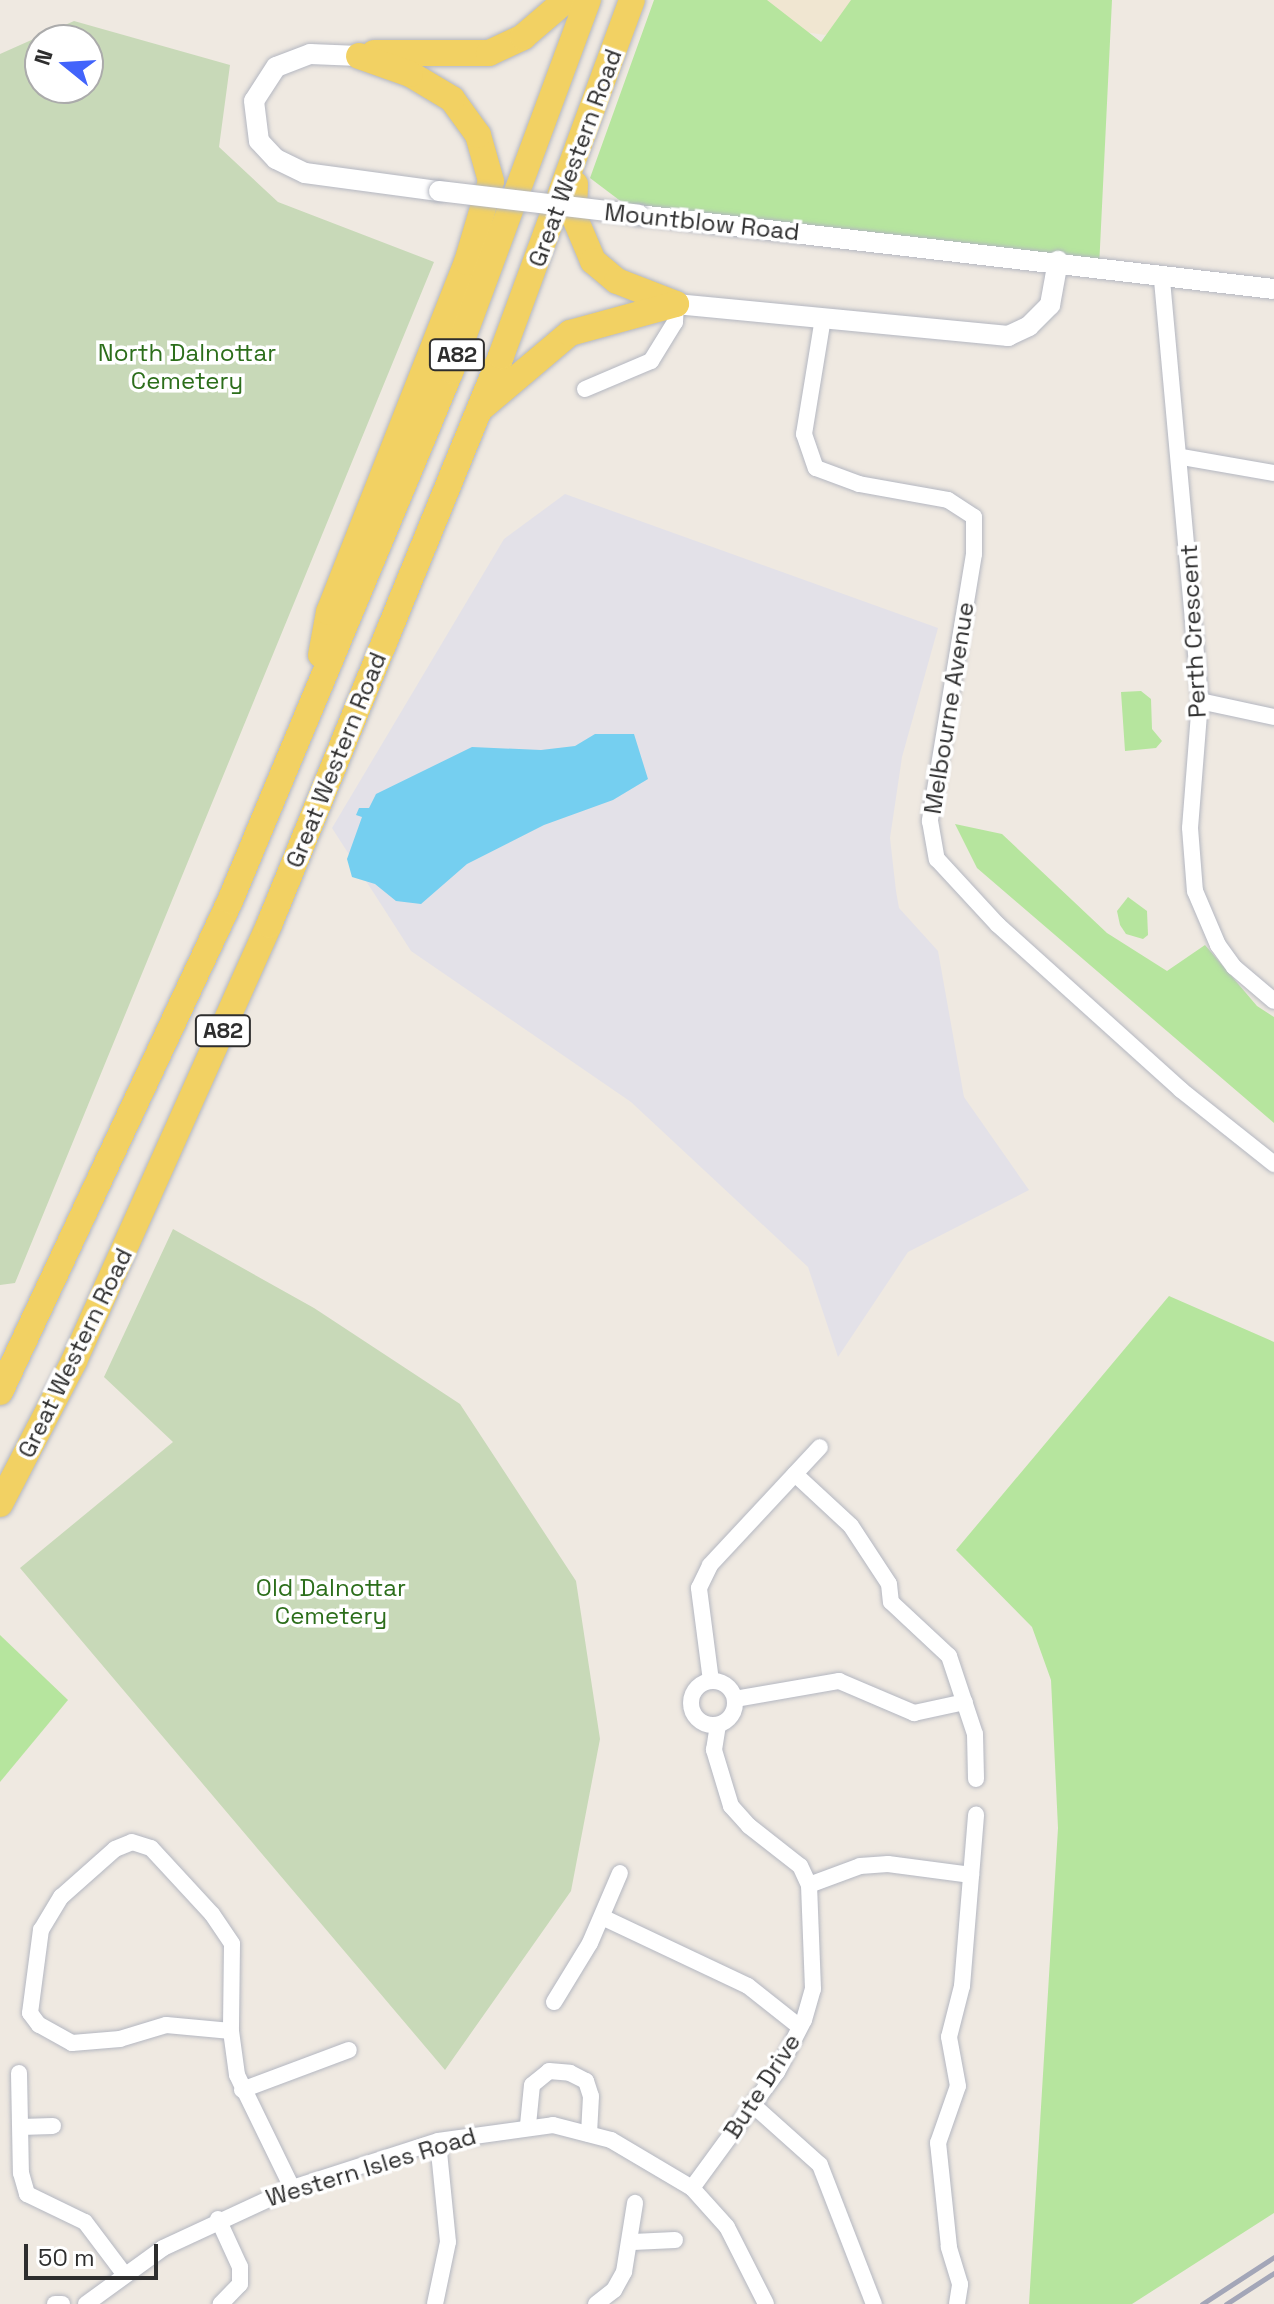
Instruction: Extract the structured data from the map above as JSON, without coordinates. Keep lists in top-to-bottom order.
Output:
{
  "streets": {
    "main road": ["Great Western Road", "A82"],
    "street": [
      "Mountblow Road",
      "Perth Crescent",
      "Melbourne Avenue",
      "Bute Drive",
      "Western Isles Road"
    ]
  },
  "crossings": [
    ["Great Western Road", "A82"],
    ["Mountblow Road", "Perth Crescent"],
    ["Bute Drive", "Western Isles Road"]
  ],
  "parks": ["North Dalnottar Cemetery", "Old Dalnottar Cemetery"],
  "scale_bar": "50 m",
  "north": "left"
}
